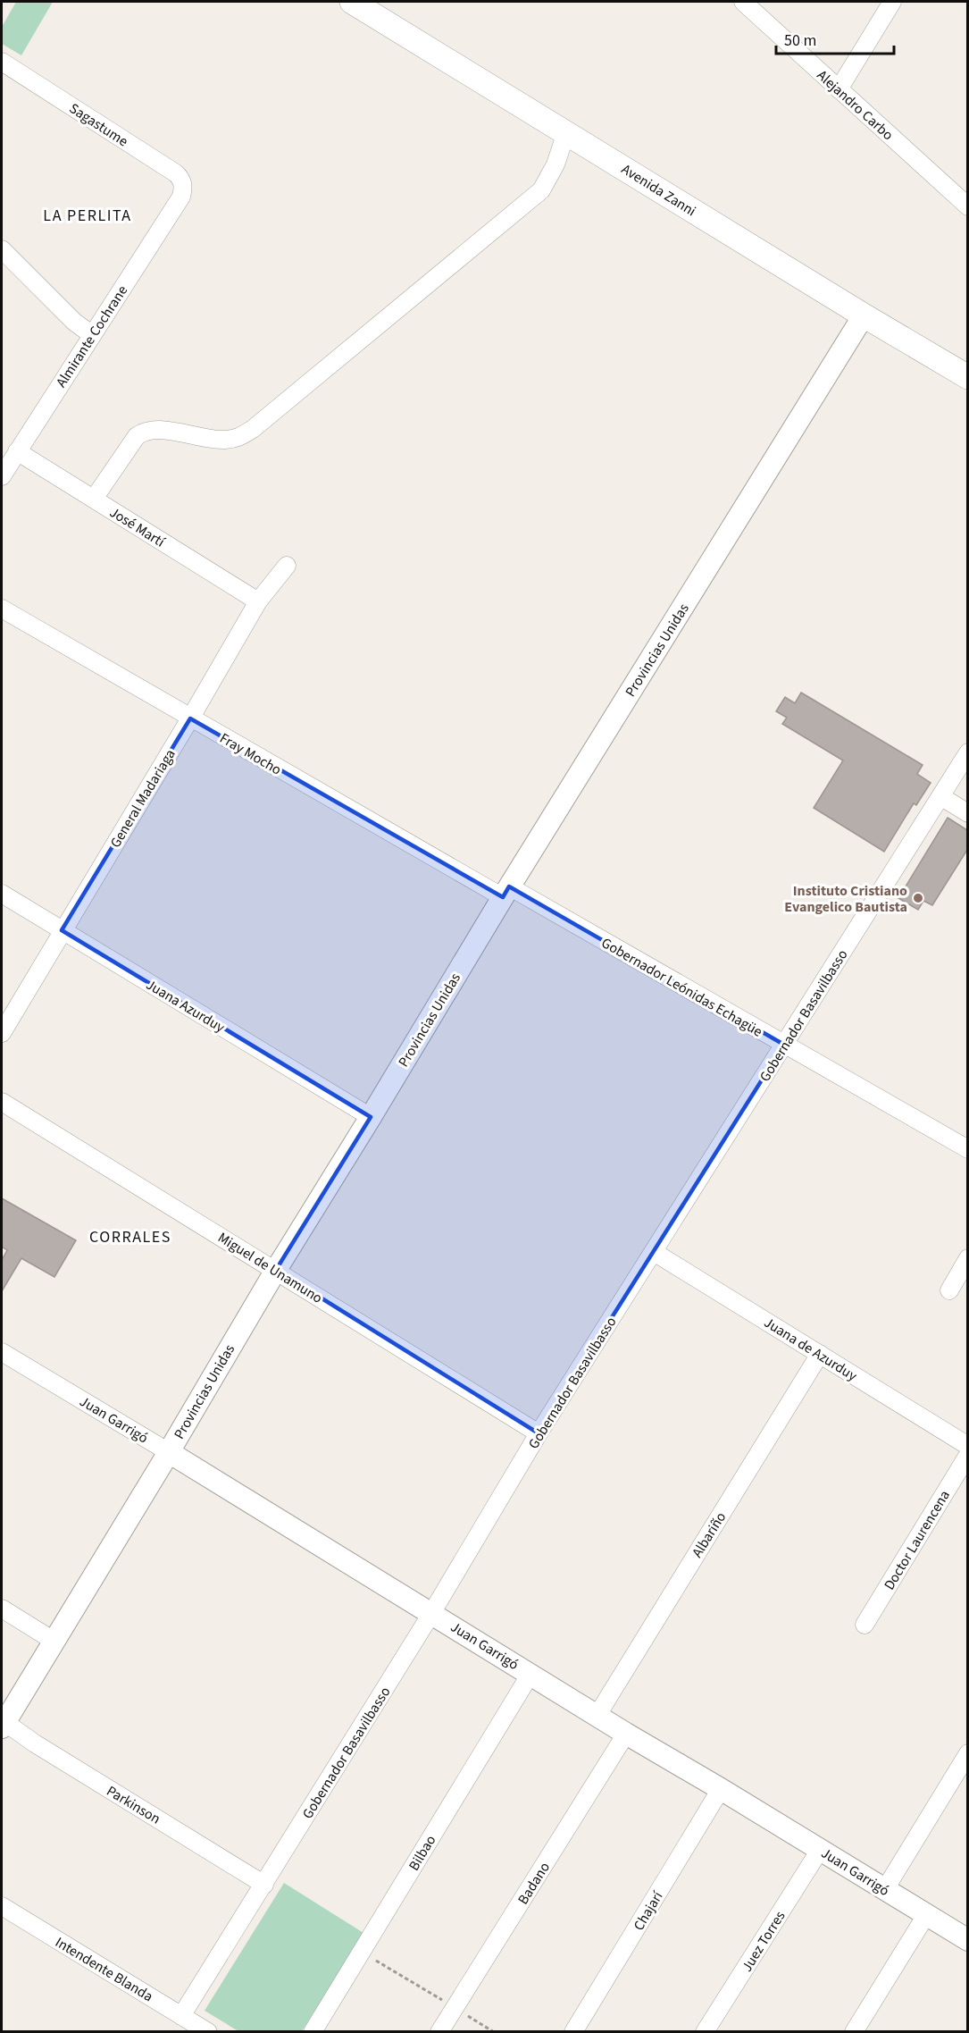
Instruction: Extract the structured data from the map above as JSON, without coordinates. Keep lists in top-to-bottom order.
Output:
{
  "streets": {
    "main road": ["Avenida Zanni"],
    "street": [
      "Alejandro Carbo",
      "Sagastume",
      "Almirante Cochrane",
      "José Martí",
      "Provincias Unidas",
      "Fray Mocho",
      "General Madariaga",
      "Gobernador Leónidas Echagüe",
      "Juana Azurduy",
      "Gobernador Basavilbasso",
      "Miguel de Unamuno",
      "Juana de Azurduy",
      "Juan Garrigó",
      "Albariño",
      "Doctor Laurencena",
      "Parkinson",
      "Bilbao",
      "Badano",
      "Chajarí",
      "Juez Torres",
      "Intendente Blanda"
    ]
  },
  "crossings": [
    ["Sagastume", "Almirante Cochrane"],
    ["Avenida Zanni", "Provincias Unidas"],
    ["Almirante Cochrane", "José Martí"],
    ["José Martí", "General Madariaga"],
    ["Provincias Unidas", "Fray Mocho"],
    ["Provincias Unidas", "Gobernador Leónidas Echagüe"],
    ["Provincias Unidas", "Juana Azurduy"],
    ["Provincias Unidas", "Miguel de Unamuno"],
    ["Provincias Unidas", "Juan Garrigó"],
    ["Provincias Unidas", "Parkinson"],
    ["Fray Mocho", "General Madariaga"],
    ["Fray Mocho", "Gobernador Leónidas Echagüe"],
    ["General Madariaga", "Juana Azurduy"],
    ["Gobernador Leónidas Echagüe", "Gobernador Basavilbasso"],
    ["Gobernador Basavilbasso", "Miguel de Unamuno"],
    ["Gobernador Basavilbasso", "Juana de Azurduy"],
    ["Gobernador Basavilbasso", "Juan Garrigó"],
    ["Gobernador Basavilbasso", "Parkinson"],
    ["Gobernador Basavilbasso", "Intendente Blanda"],
    ["Juana de Azurduy", "Albariño"],
    ["Juan Garrigó", "Albariño"],
    ["Juan Garrigó", "Bilbao"],
    ["Juan Garrigó", "Badano"],
    ["Juan Garrigó", "Chajarí"],
    ["Juan Garrigó", "Juez Torres"]
  ],
  "districts": ["LA PERLITA", "CORRALES"],
  "places": ["Instituto Cristiano Evangelico Bautista"],
  "scale_bar": "50 m"
}
